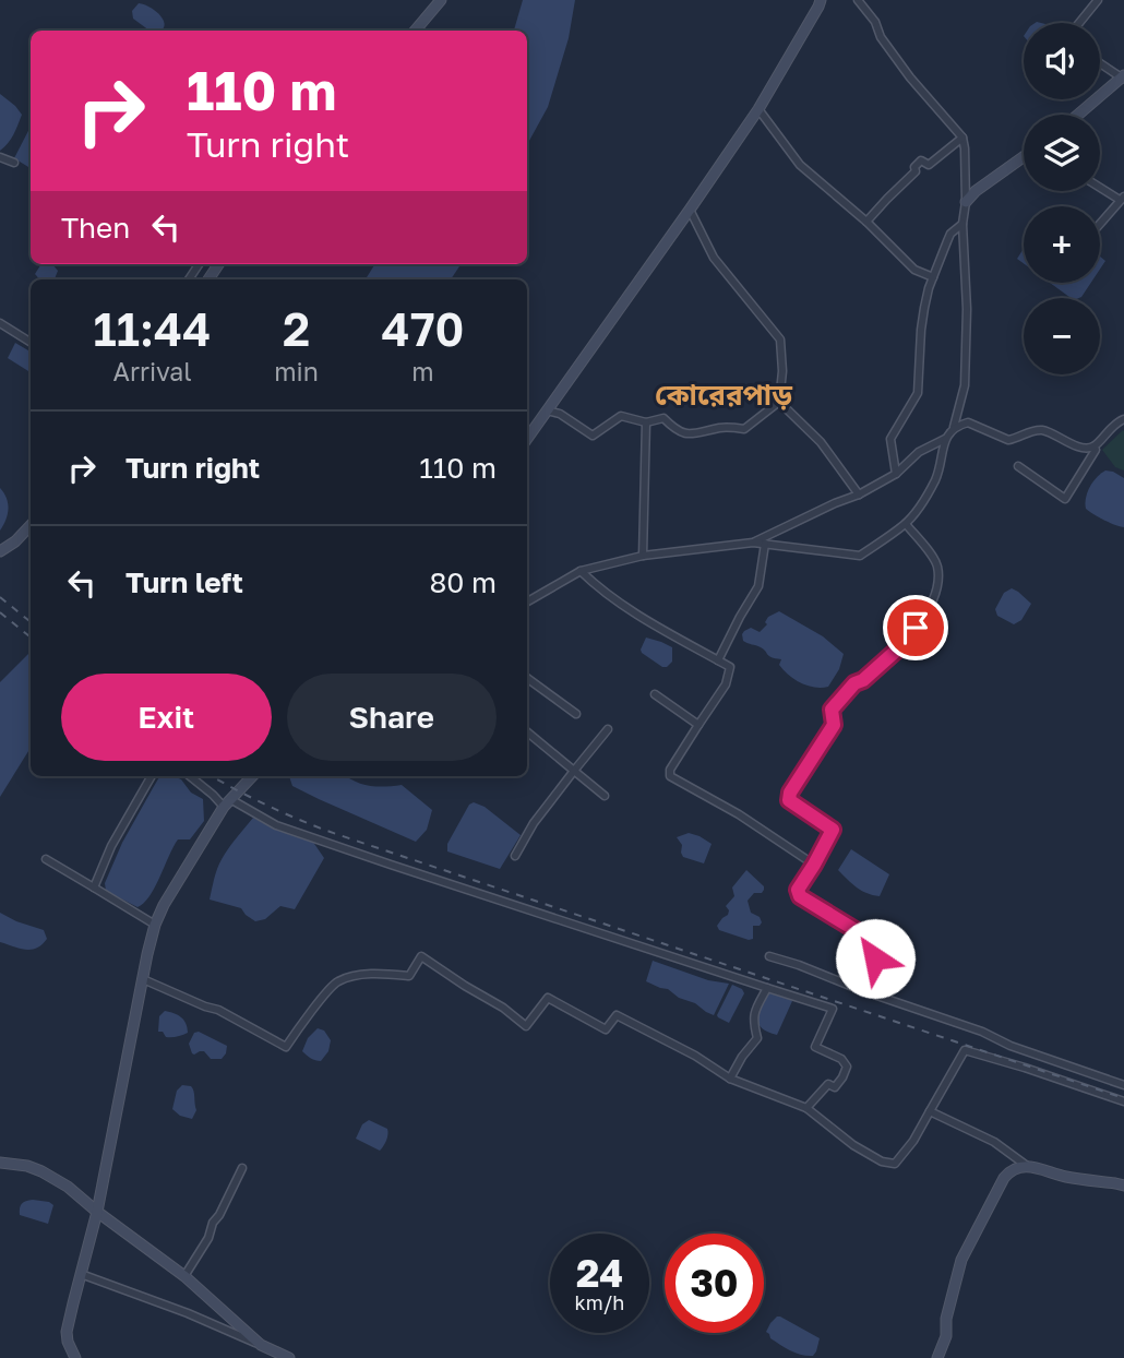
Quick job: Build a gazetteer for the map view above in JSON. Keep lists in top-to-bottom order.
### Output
{
  "districts": ["কোরেরপাড়"],
  "page": {
    "map_buttons": ["+", "−"],
    "turn": ["110 m", "Turn right"],
    "then": "Then",
    "eta": [
      "11:44",
      "Arrival",
      "2",
      "min",
      "470",
      "m"
    ],
    "list": [
      {
        "name": "Turn right",
        "value": "110 m"
      },
      {
        "name": "Turn left",
        "value": "80 m"
      }
    ],
    "buttons": ["Exit", "Share"],
    "speed": "24 km/h",
    "limit": "30"
  }
}
